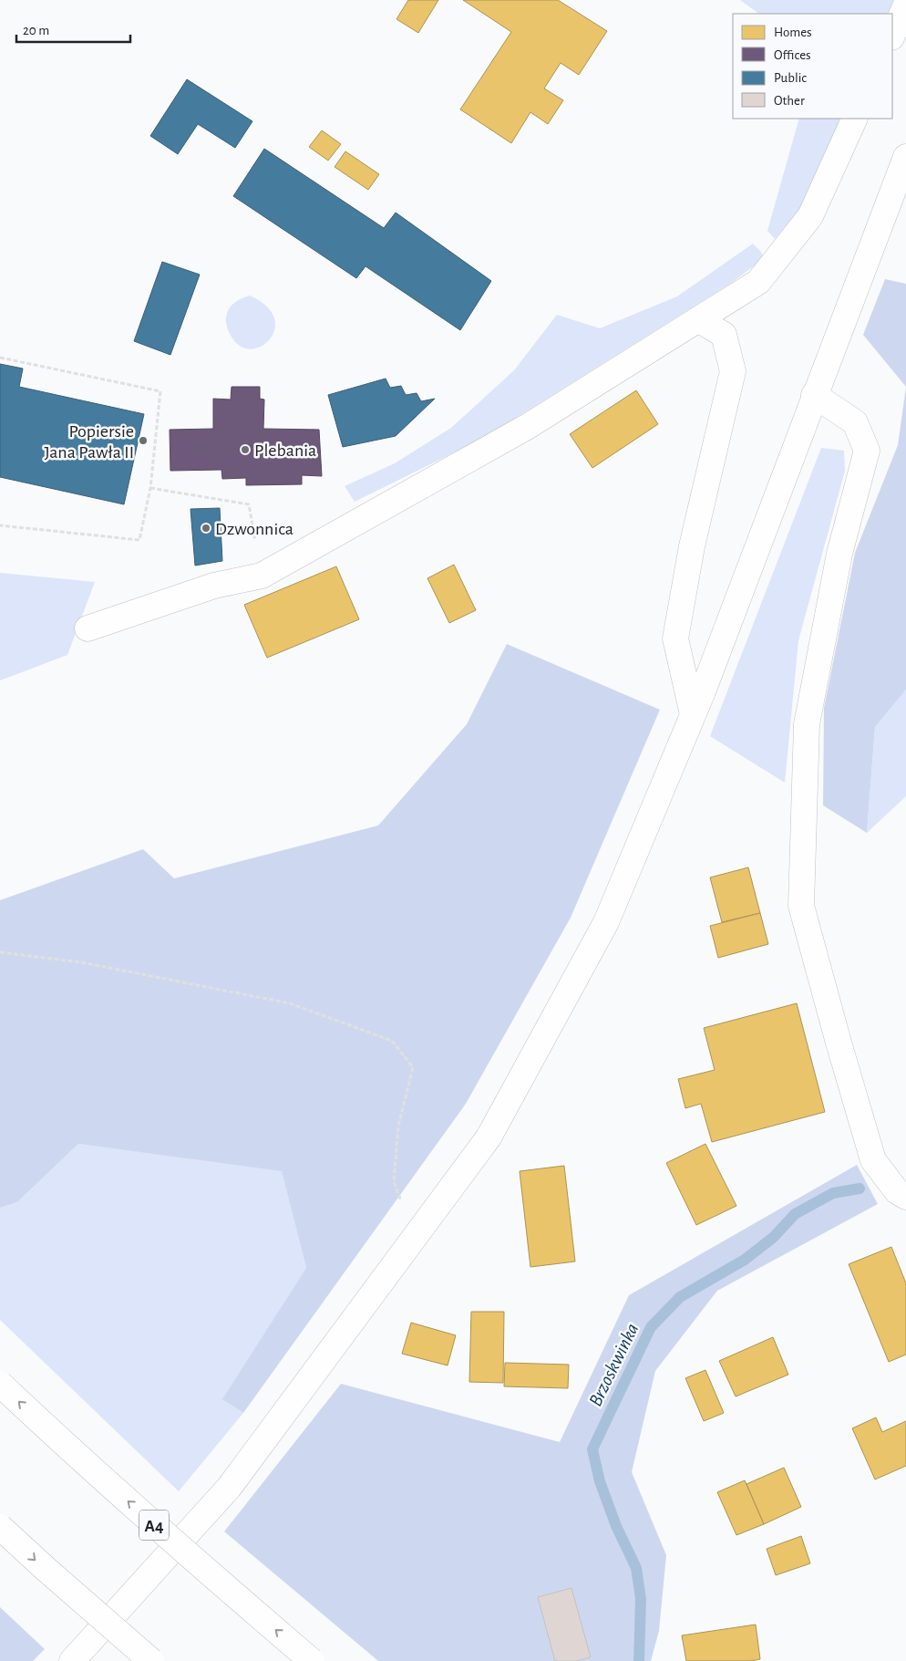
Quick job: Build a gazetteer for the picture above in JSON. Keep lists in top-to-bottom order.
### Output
{
  "streets": {
    "main road": ["A4"]
  },
  "water": ["Brzoskwinka"],
  "places": ["Popiersie Jana Pawła II", "Plebania", "Dzwonnica"],
  "legend": [
    "Homes",
    "Offices",
    "Public",
    "Other"
  ],
  "scale_bar": "20 m"
}
